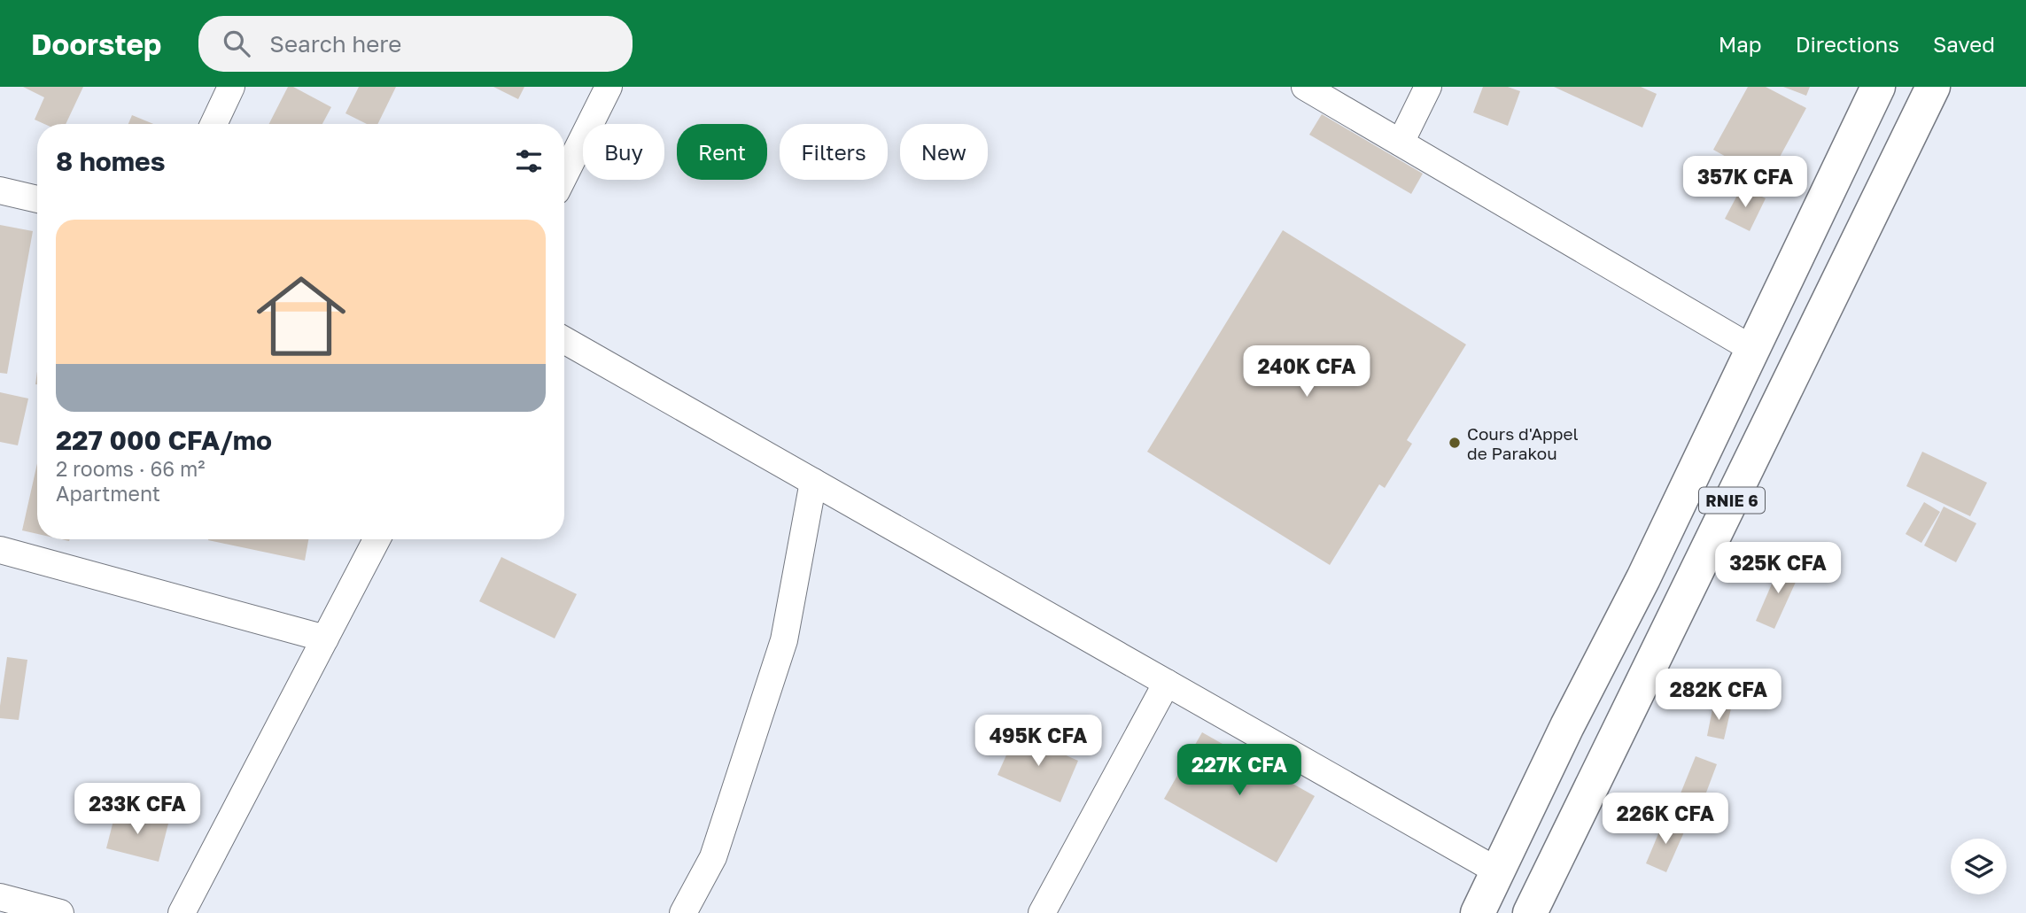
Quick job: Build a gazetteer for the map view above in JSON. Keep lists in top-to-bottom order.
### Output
{
  "streets": {
    "main road": ["RNIE 6"]
  },
  "places": ["Cours d'Appel de Parakou"],
  "page": {
    "header": "Doorstep",
    "search": "Search here",
    "nav": ["Map", "Directions", "Saved"],
    "chip": [
      "Buy",
      "Rent",
      "Filters",
      "New"
    ],
    "heading": "8 homes",
    "price": [
      "357K CFA",
      "240K CFA",
      "325K CFA",
      "282K CFA",
      "495K CFA",
      "227K CFA",
      "233K CFA",
      "226K CFA"
    ],
    "list": [
      {
        "name": "227 000 CFA/mo",
        "note": "2 rooms · 66 m² · Apartment"
      }
    ]
  }
}
